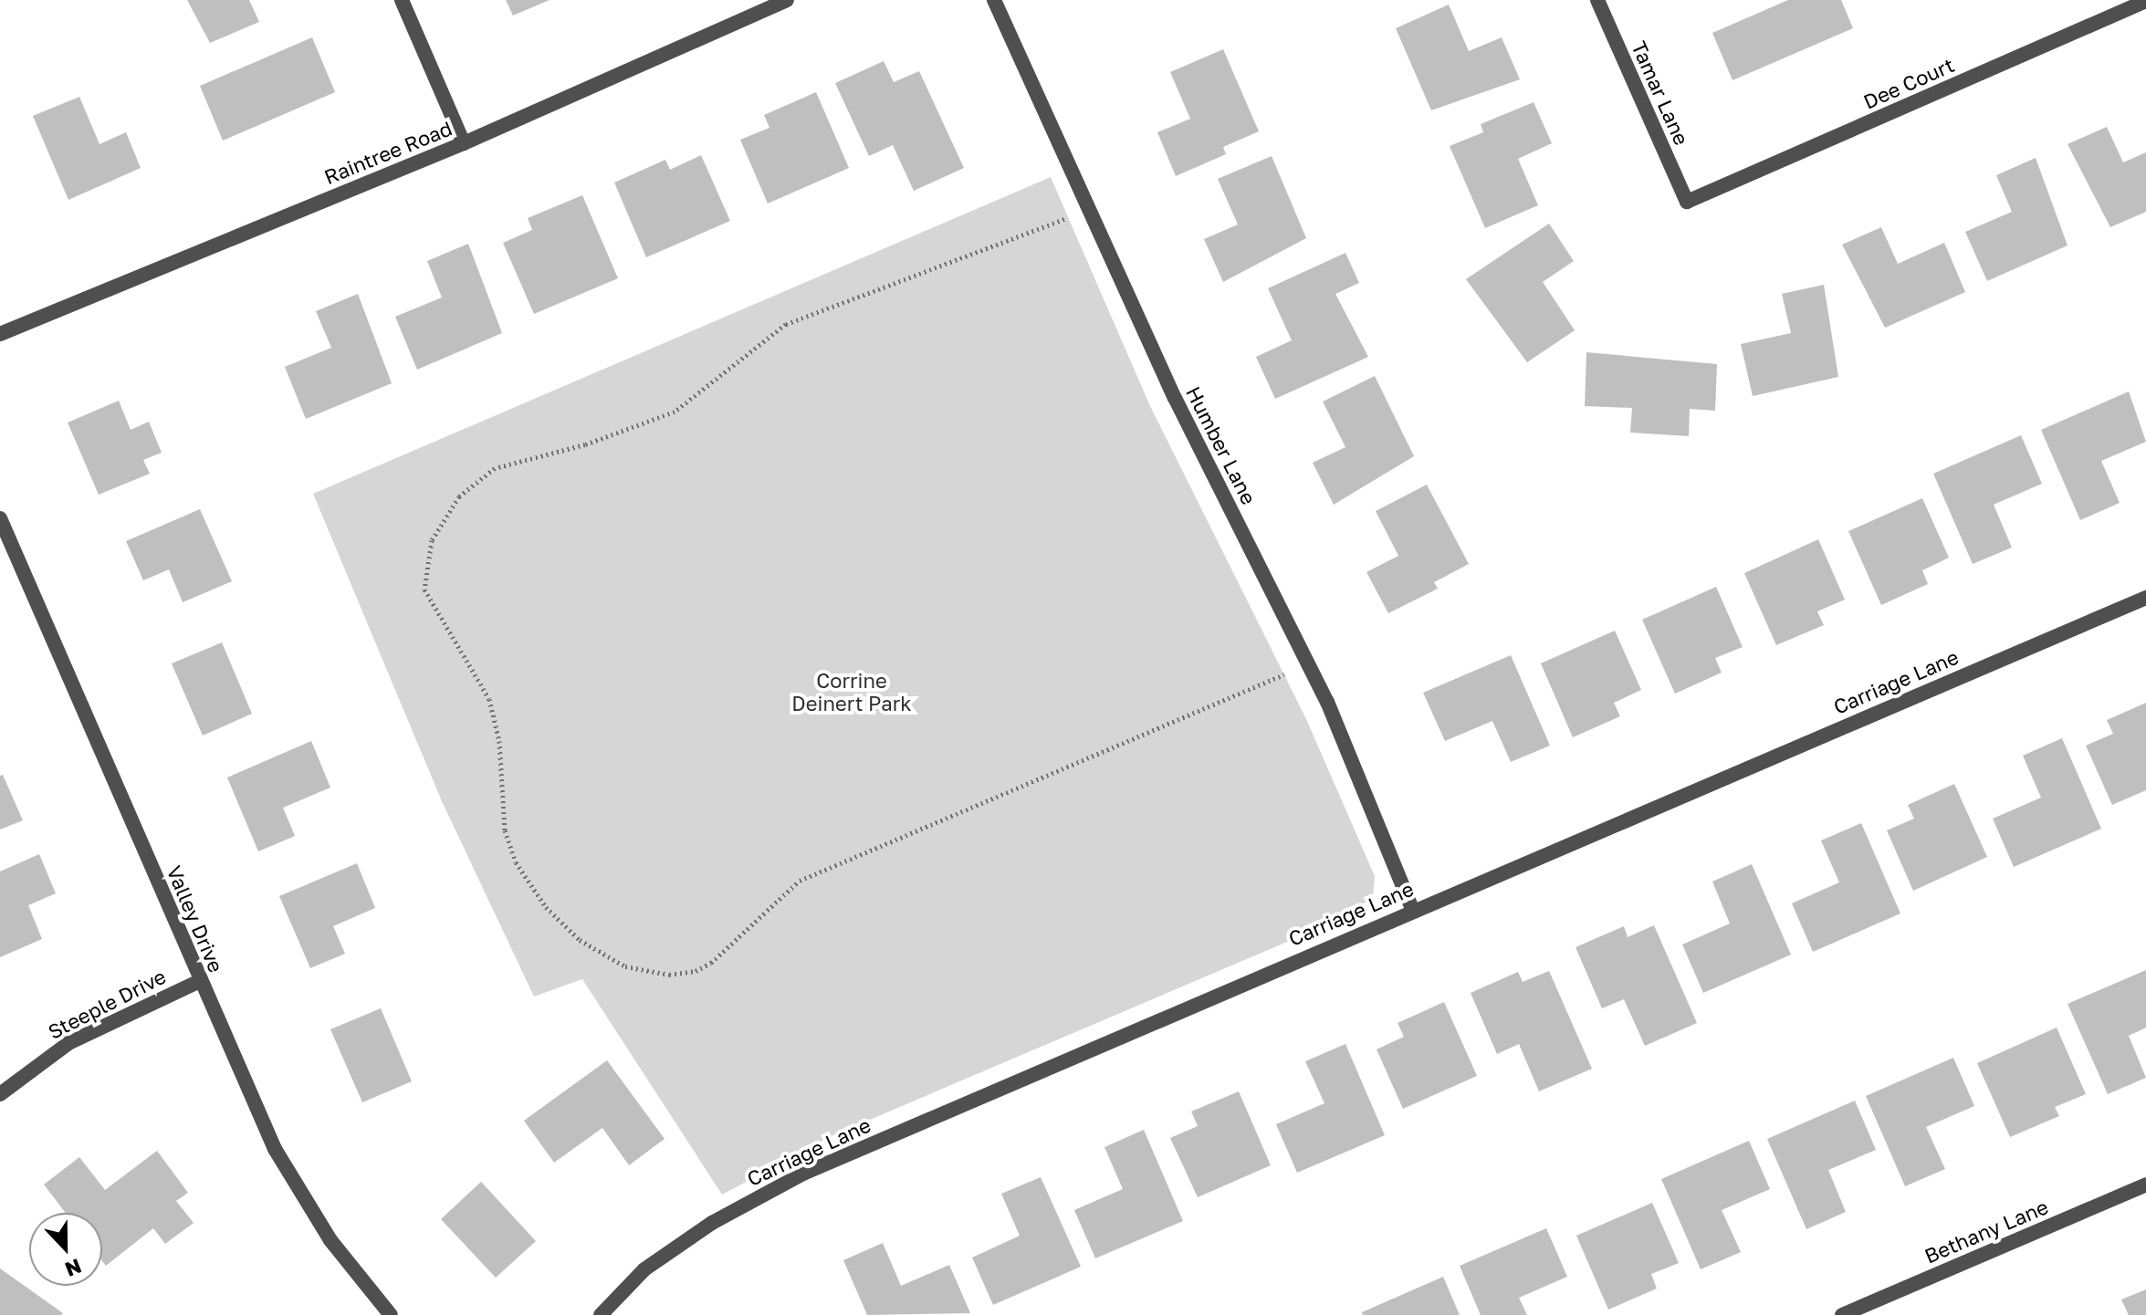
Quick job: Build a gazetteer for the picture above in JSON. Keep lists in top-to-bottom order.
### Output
{
  "streets": {
    "street": [
      "Dee Court",
      "Tamar Lane",
      "Raintree Road",
      "Humber Lane",
      "Carriage Lane",
      "Valley Drive",
      "Steeple Drive",
      "Bethany Lane"
    ]
  },
  "crossings": [
    ["Dee Court", "Tamar Lane"],
    ["Humber Lane", "Carriage Lane"],
    ["Valley Drive", "Steeple Drive"]
  ],
  "parks": ["Corrine Deinert Park"],
  "north": "bottom"
}
